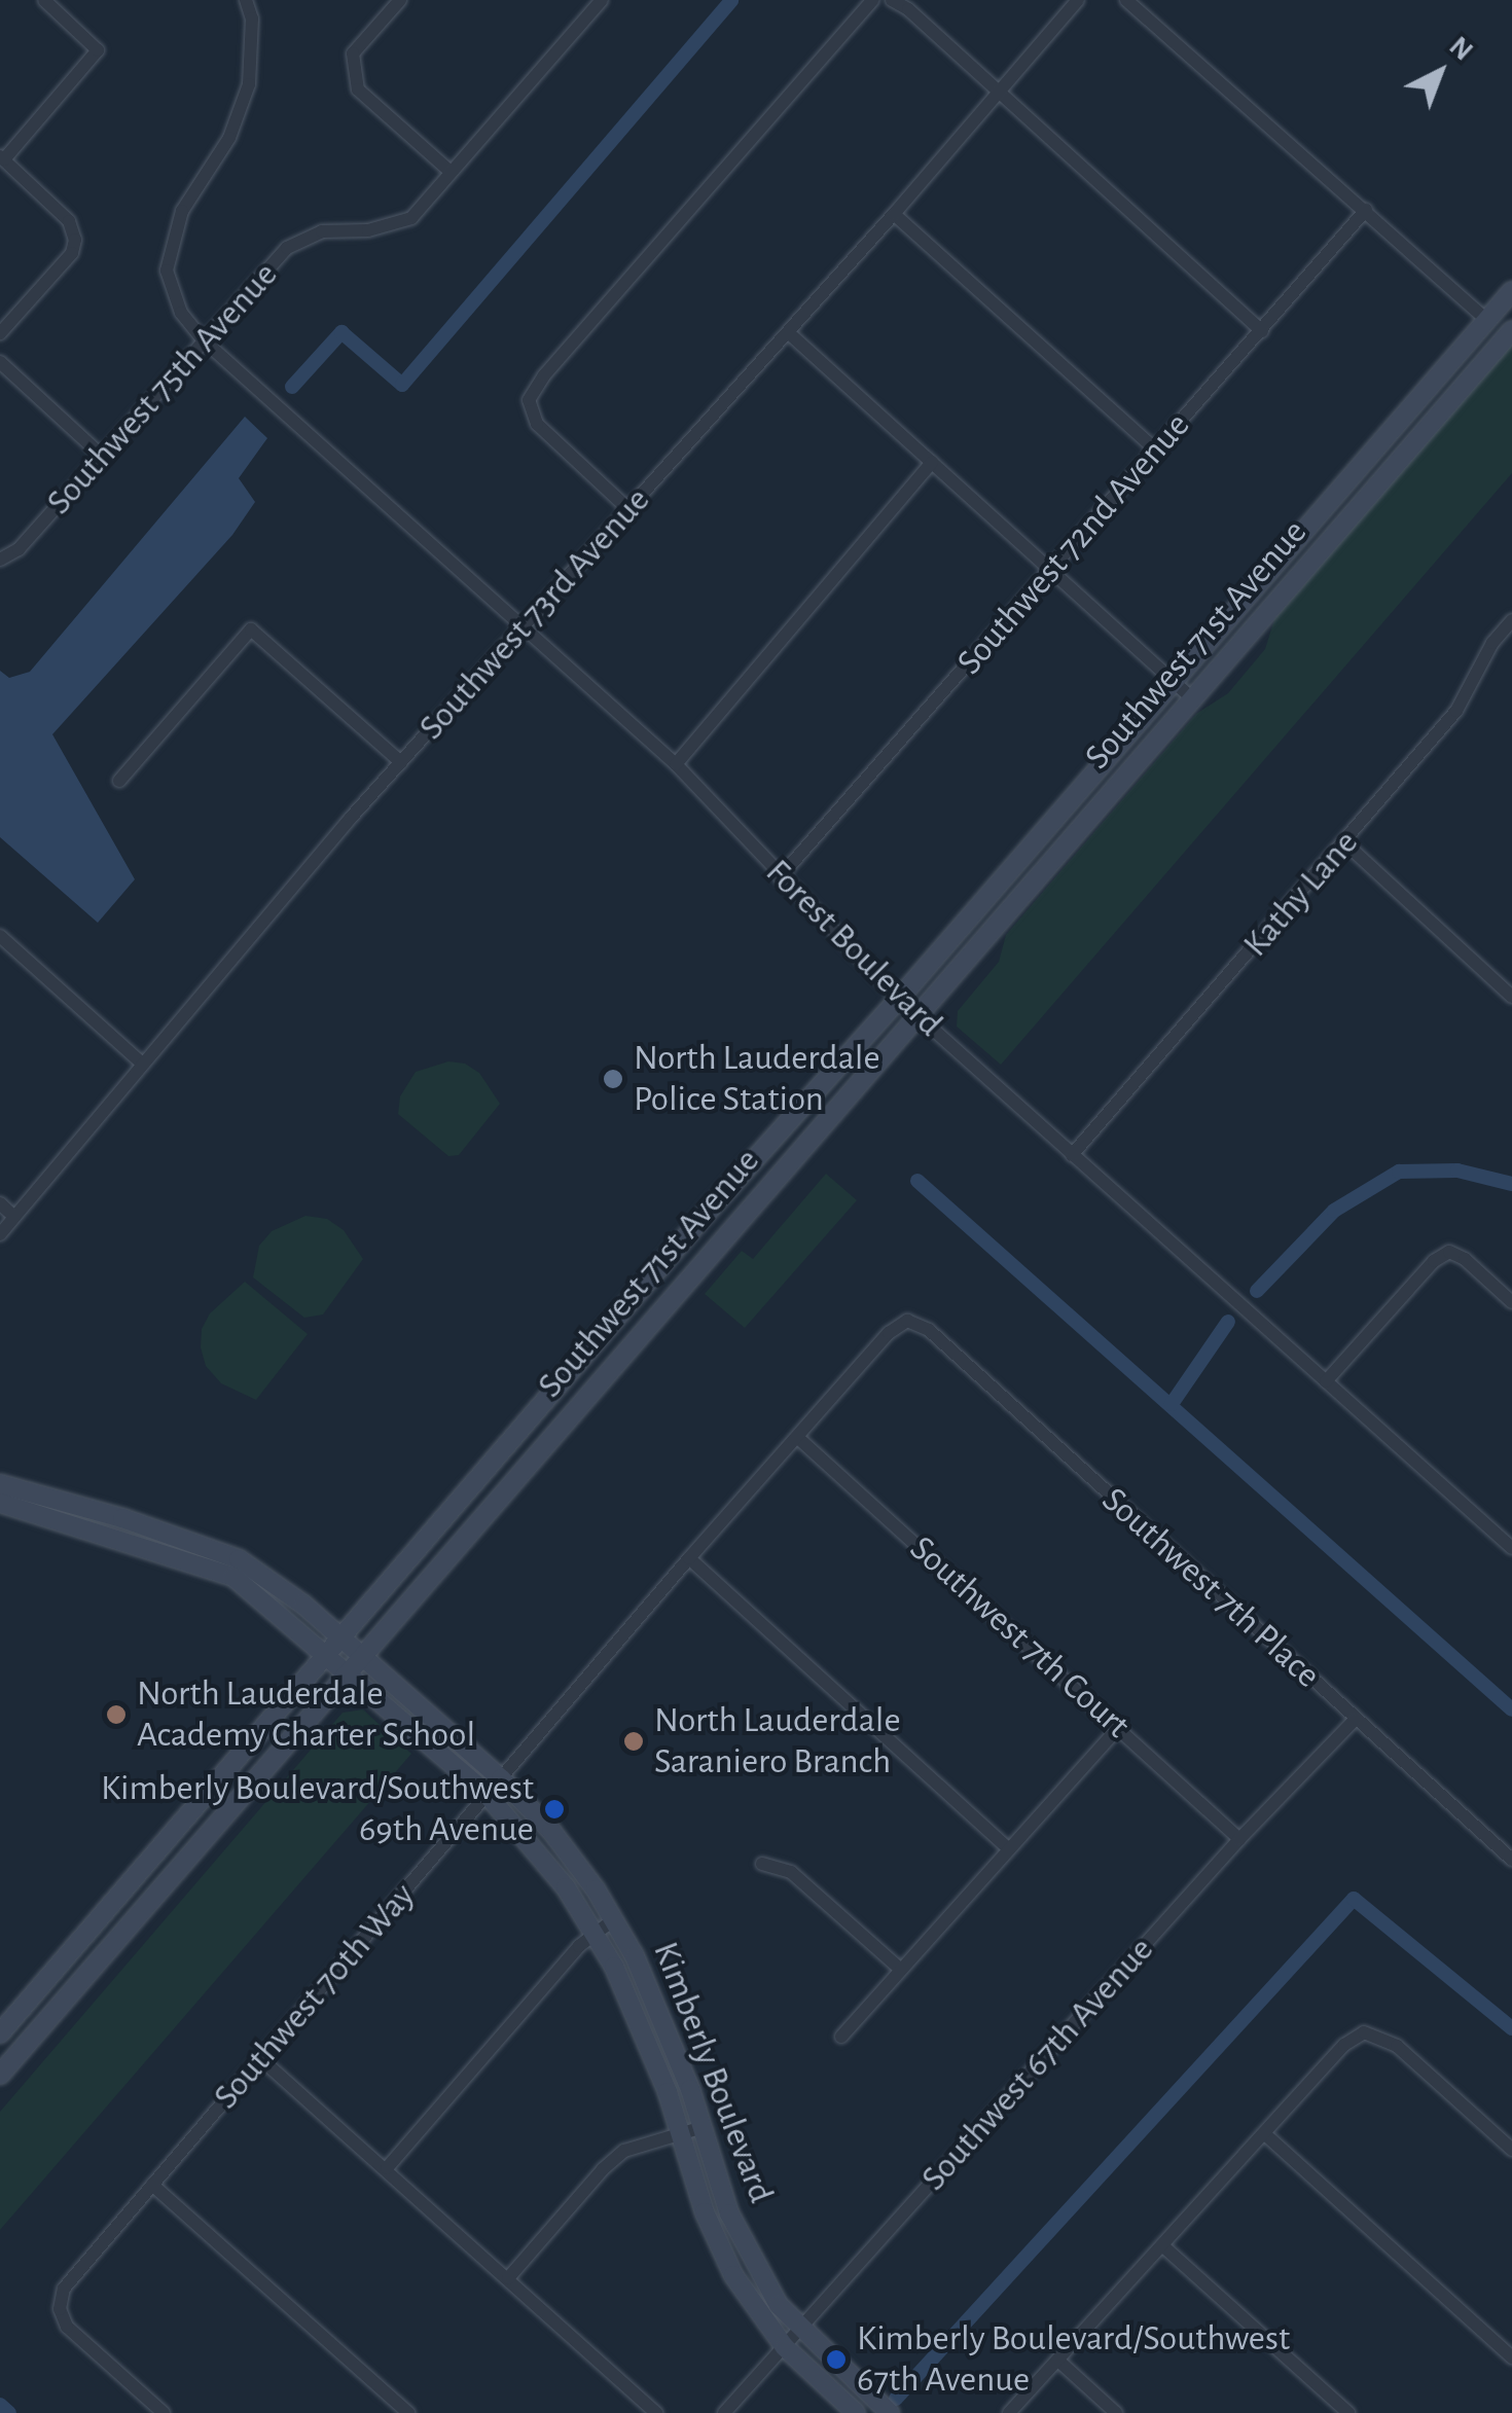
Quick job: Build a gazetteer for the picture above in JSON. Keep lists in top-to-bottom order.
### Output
{
  "streets": {
    "main road": ["Southwest 71st Avenue", "Kimberly Boulevard"],
    "street": [
      "Southwest 75th Avenue",
      "Southwest 72nd Avenue",
      "Southwest 73rd Avenue",
      "Kathy Lane",
      "Forest Boulevard",
      "Southwest 7th Place",
      "Southwest 7th Court",
      "Southwest 70th Way",
      "Southwest 67th Avenue"
    ]
  },
  "crossings": [
    ["Southwest 75th Avenue", "Forest Boulevard"],
    ["Southwest 72nd Avenue", "Forest Boulevard"],
    ["Southwest 73rd Avenue", "Forest Boulevard"],
    ["Southwest 71st Avenue", "Forest Boulevard"],
    ["Southwest 71st Avenue", "Kimberly Boulevard"],
    ["Kathy Lane", "Forest Boulevard"],
    ["Southwest 7th Place", "Southwest 70th Way"],
    ["Southwest 7th Place", "Southwest 67th Avenue"],
    ["Southwest 7th Court", "Southwest 70th Way"],
    ["Southwest 7th Court", "Southwest 67th Avenue"],
    ["Southwest 70th Way", "Kimberly Boulevard"],
    ["Southwest 67th Avenue", "Kimberly Boulevard"]
  ],
  "places": [
    "North Lauderdale Police Station",
    "North Lauderdale Academy Charter School",
    "North Lauderdale Saraniero Branch",
    "Kimberly Boulevard/Southwest 69th Avenue",
    "Kimberly Boulevard/Southwest 67th Avenue"
  ],
  "north": "top right"
}
